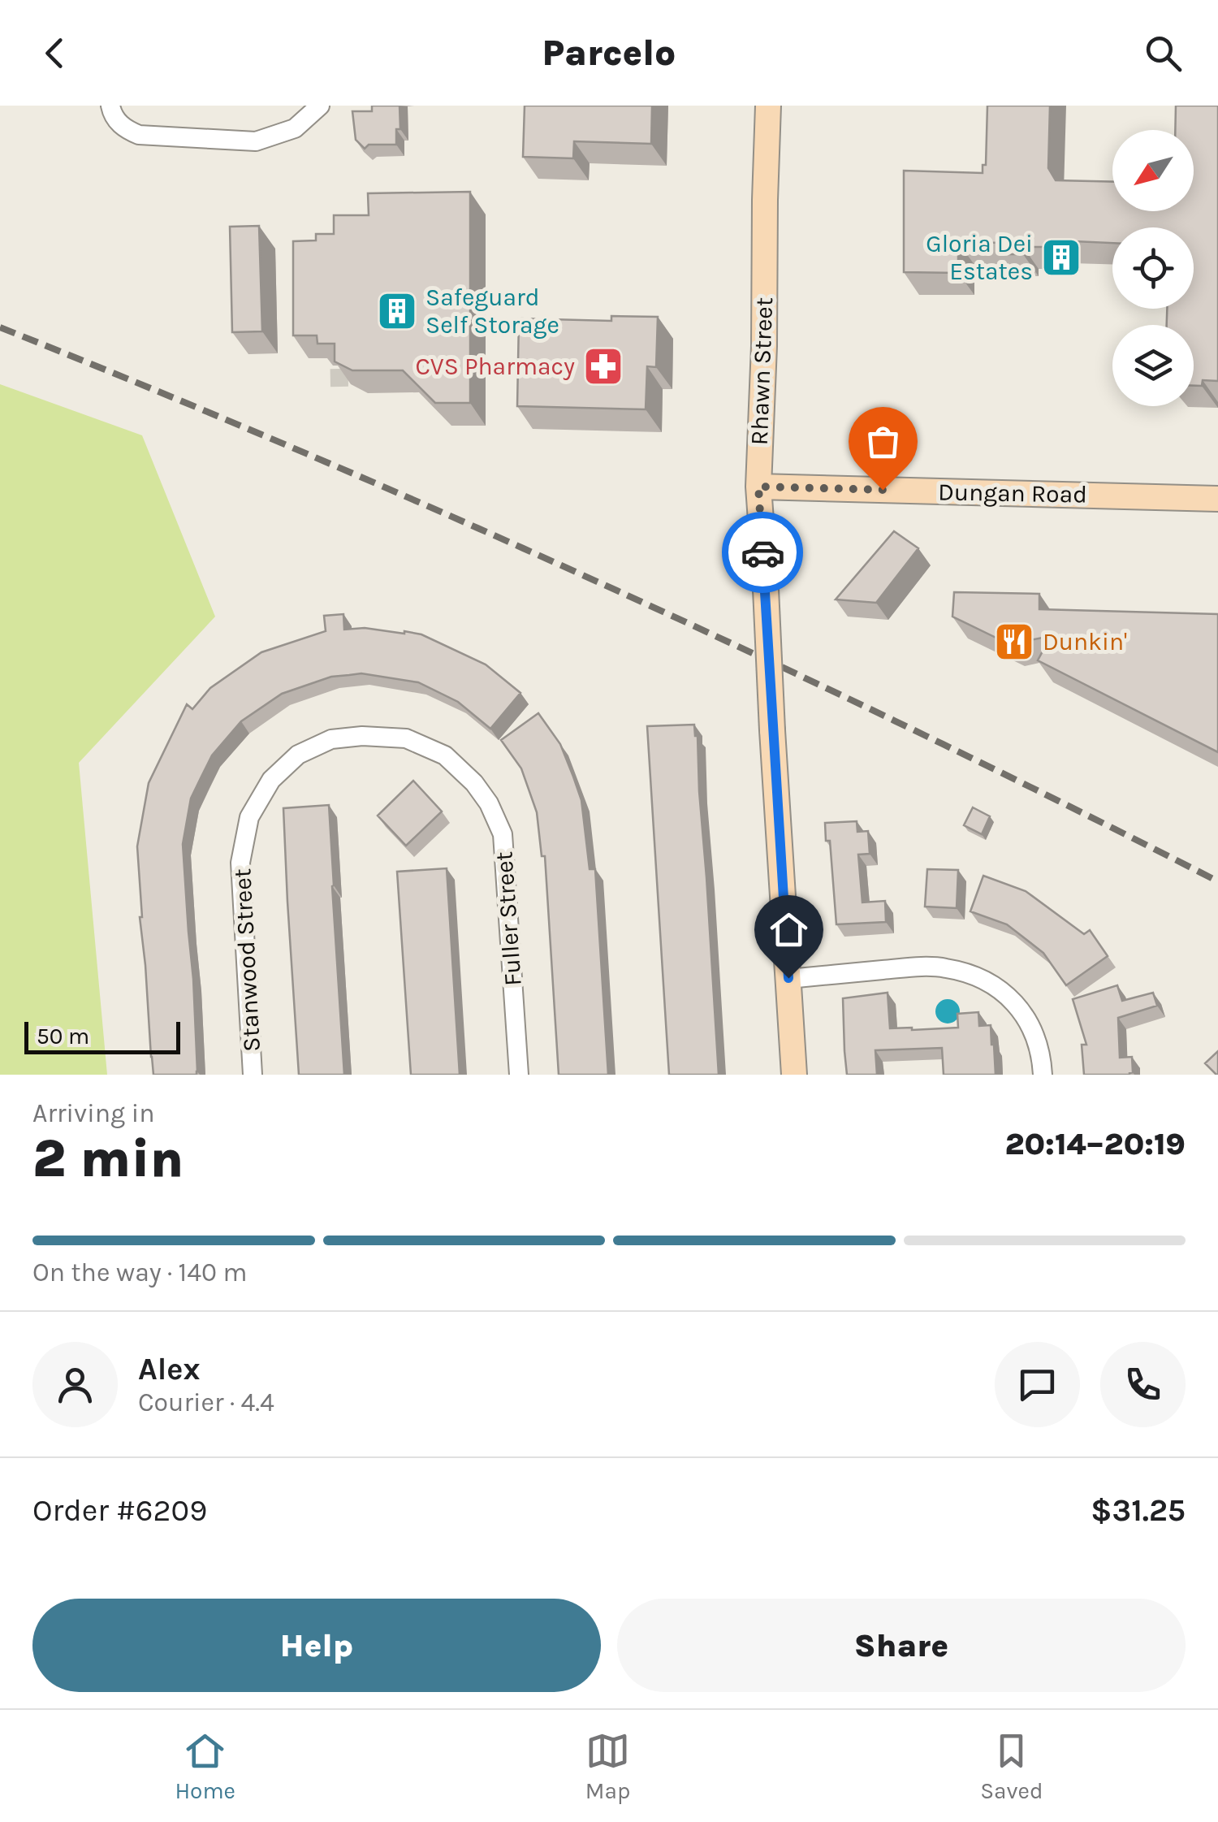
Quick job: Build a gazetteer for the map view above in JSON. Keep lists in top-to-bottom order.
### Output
{
  "streets": {
    "main road": ["Rhawn Street", "Dungan Road"],
    "street": ["Fuller Street", "Stanwood Street"]
  },
  "crossings": [
    ["Rhawn Street", "Dungan Road"],
    ["Fuller Street", "Stanwood Street"]
  ],
  "places": {
    "building": ["Gloria Dei Estates", "Safeguard Self Storage"],
    "pharmacy": ["CVS Pharmacy"],
    "restaurant": ["Dunkin'"]
  },
  "scale_bar": "50 m",
  "north": "bottom left",
  "page": {
    "header": "Parcelo",
    "scale": "50 m",
    "heading": ["2 min", "Arriving in", "20:14–20:19"],
    "panel": [
      "Alex",
      "Courier · 4.4",
      "Order #6209",
      "$31.25"
    ],
    "bar": "On the way · 140 m",
    "buttons": ["Help", "Share"],
    "tabs": ["Home", "Map", "Saved"]
  }
}
